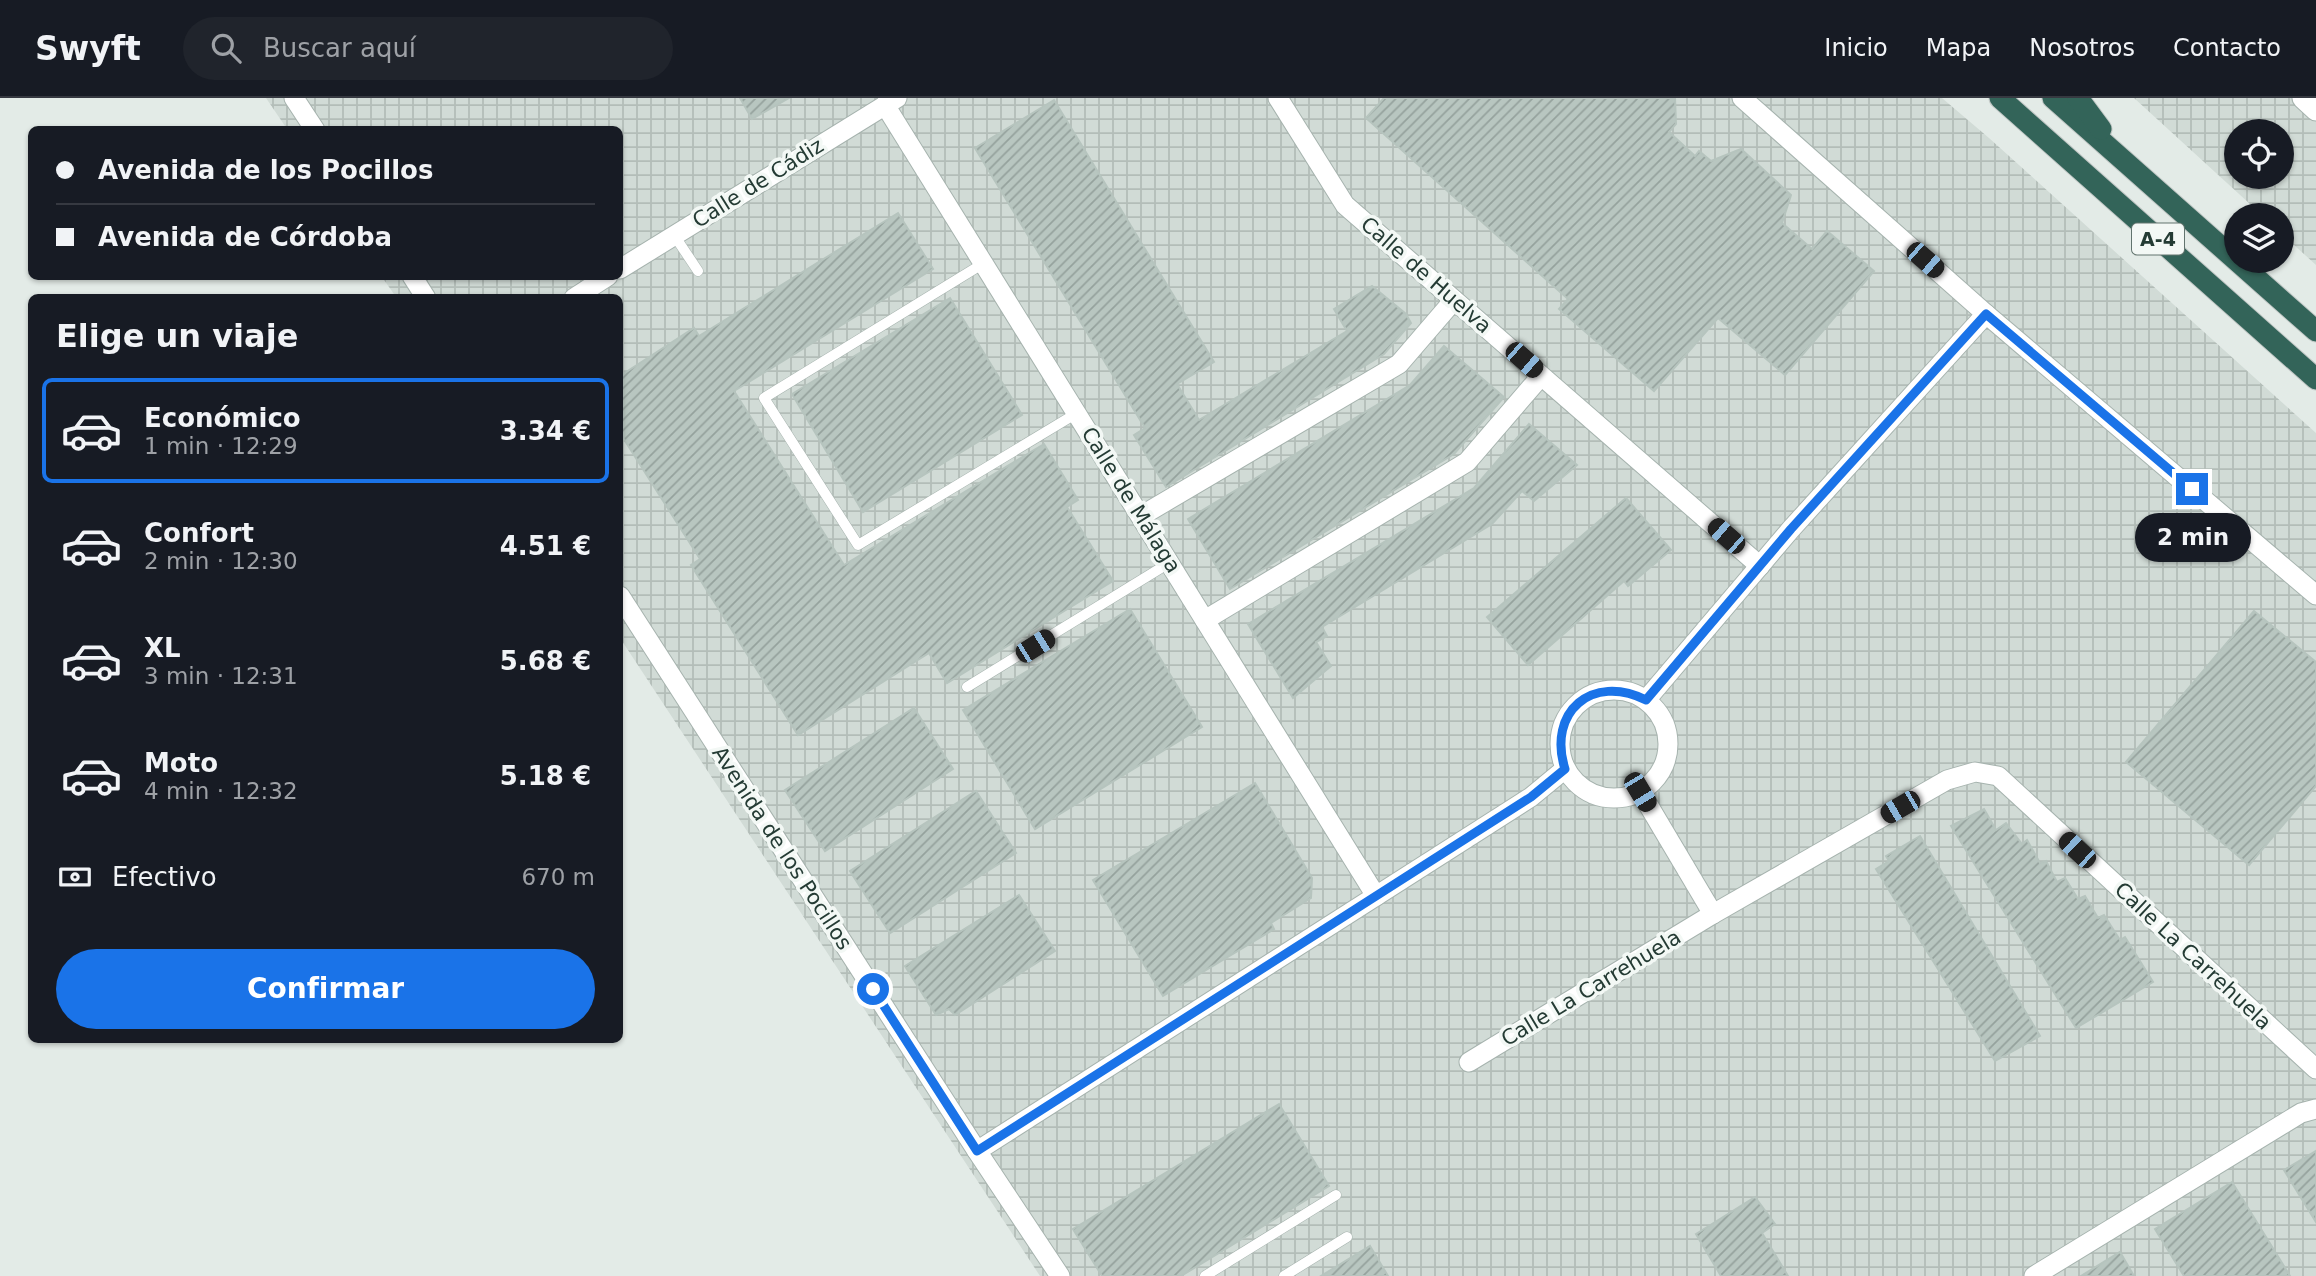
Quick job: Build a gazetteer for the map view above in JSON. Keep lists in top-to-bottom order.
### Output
{
  "streets": {
    "highway": ["A-4"],
    "street": [
      "Calle de Cádiz",
      "Calle de Huelva",
      "Calle de Málaga",
      "Avenida de los Pocillos",
      "Calle La Carrehuela"
    ]
  },
  "crossings": [
    ["Calle de Cádiz", "Calle de Málaga"]
  ],
  "page": {
    "header": "Swyft",
    "search": "Buscar aquí",
    "nav": [
      "Inicio",
      "Mapa",
      "Nosotros",
      "Contacto"
    ],
    "banner": ["Avenida de los Pocillos", "Avenida de Córdoba"],
    "heading": "Elige un viaje",
    "list": [
      {
        "name": "Económico",
        "note": "1 min · 12:29",
        "value": "3.34 €"
      },
      {
        "name": "Confort",
        "note": "2 min · 12:30",
        "value": "4.51 €"
      },
      {
        "name": "XL",
        "note": "3 min · 12:31",
        "value": "5.68 €"
      },
      {
        "name": "Moto",
        "note": "4 min · 12:32",
        "value": "5.18 €"
      }
    ],
    "bubble": "2 min",
    "pay": ["Efectivo", "670 m"],
    "buttons": "Confirmar"
  }
}
